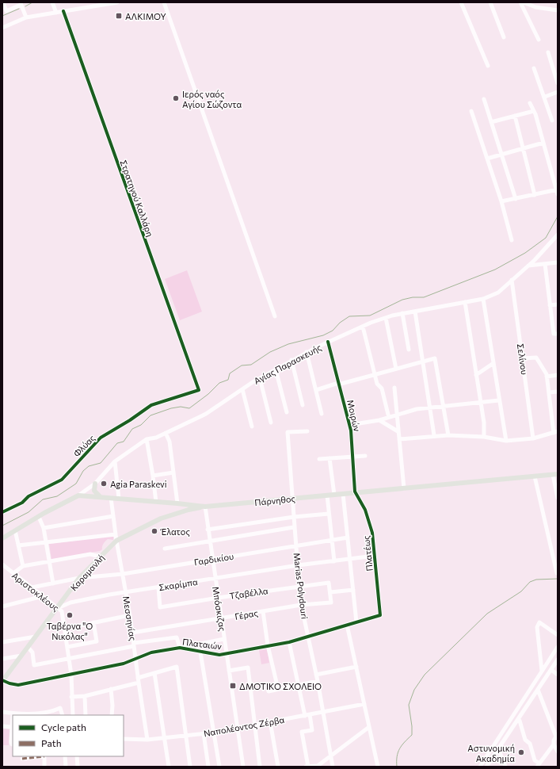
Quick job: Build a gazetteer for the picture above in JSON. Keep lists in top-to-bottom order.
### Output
{
  "streets": {
    "main road": ["Πάρνηθος", "Καραμανλή"],
    "street": [
      "Στρατηγού Καλλάρη",
      "Σελίνου",
      "Αγίας Παρασκευής",
      "Μοιρών",
      "Φλύας",
      "Πλατέως",
      "Γαρδικίου",
      "Σκαρίμπα",
      "Marias Polydouri",
      "Αριστοκλέους",
      "Τζαβέλλα",
      "Μπόσκιζας",
      "Γέρας",
      "Μεσσηνίας",
      "Πλαταιών",
      "Ναπολέοντος Ζέρβα"
    ]
  },
  "crossings": [
    ["Στρατηγού Καλλάρη", "Φλύας"],
    ["Σελίνου", "Αγίας Παρασκευής"],
    ["Αγίας Παρασκευής", "Μοιρών"],
    ["Αγίας Παρασκευής", "Πάρνηθος"],
    ["Μοιρών", "Πάρνηθος"],
    ["Μοιρών", "Πλατέως"],
    ["Πάρνηθος", "Πλατέως"],
    ["Πάρνηθος", "Καραμανλή"],
    ["Πάρνηθος", "Marias Polydouri"],
    ["Πάρνηθος", "Μπόσκιζας"],
    ["Πάρνηθος", "Μεσσηνίας"],
    ["Πλατέως", "Σκαρίμπα"],
    ["Πλατέως", "Πλαταιών"],
    ["Γαρδικίου", "Καραμανλή"],
    ["Γαρδικίου", "Marias Polydouri"],
    ["Γαρδικίου", "Αριστοκλέους"],
    ["Γαρδικίου", "Μπόσκιζας"],
    ["Γαρδικίου", "Μεσσηνίας"],
    ["Καραμανλή", "Σκαρίμπα"],
    ["Καραμανλή", "Αριστοκλέους"],
    ["Καραμανλή", "Μπόσκιζας"],
    ["Καραμανλή", "Μεσσηνίας"],
    ["Καραμανλή", "Πλαταιών"],
    ["Σκαρίμπα", "Marias Polydouri"],
    ["Σκαρίμπα", "Αριστοκλέους"],
    ["Σκαρίμπα", "Τζαβέλλα"],
    ["Σκαρίμπα", "Μπόσκιζας"],
    ["Σκαρίμπα", "Μεσσηνίας"],
    ["Marias Polydouri", "Τζαβέλλα"],
    ["Marias Polydouri", "Γέρας"],
    ["Marias Polydouri", "Πλαταιών"],
    ["Marias Polydouri", "Ναπολέοντος Ζέρβα"],
    ["Αριστοκλέους", "Πλαταιών"],
    ["Τζαβέλλα", "Μπόσκιζας"],
    ["Τζαβέλλα", "Γέρας"],
    ["Μπόσκιζας", "Γέρας"],
    ["Μπόσκιζας", "Πλαταιών"],
    ["Μπόσκιζας", "Ναπολέοντος Ζέρβα"],
    ["Γέρας", "Μεσσηνίας"],
    ["Μεσσηνίας", "Πλαταιών"],
    ["Μεσσηνίας", "Ναπολέοντος Ζέρβα"]
  ],
  "places": {
    "transit": ["ΑΛΚΙΜΟΥ", "ΔΜΟΤΙΚΟ ΣΧΟΛΕΙΟ"],
    "other": [
      "Ιερός ναός Αγίου Σώζοντα",
      "Agia Paraskevi",
      "Έλατος",
      "Ταβέρνα \"Ο Νικόλας\"",
      "Αστυνομική Ακαδημία"
    ]
  },
  "legend": ["Cycle path", "Path"]
}
